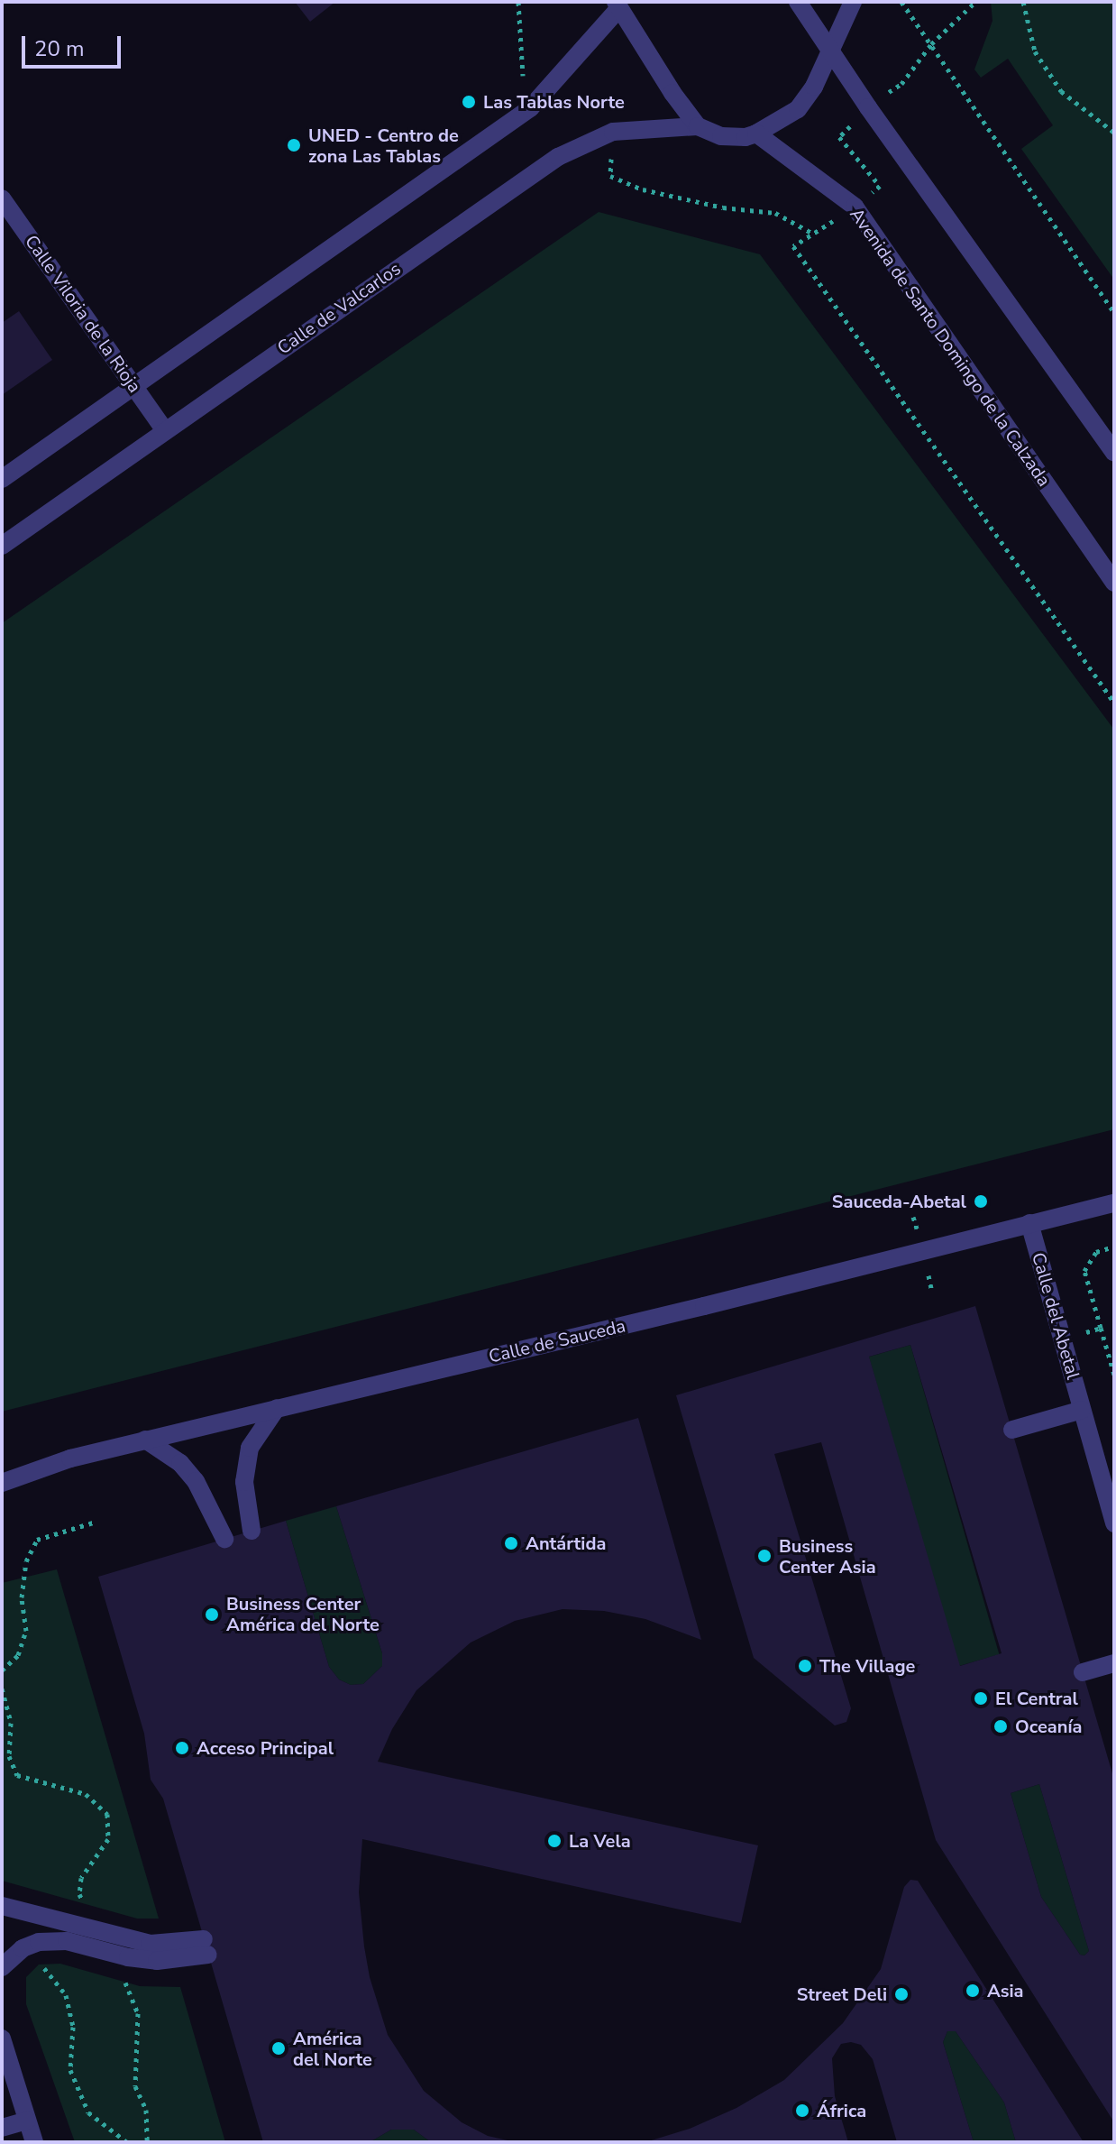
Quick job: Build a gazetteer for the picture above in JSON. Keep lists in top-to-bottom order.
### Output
{
  "streets": {
    "street": [
      "Calle de Valcarlos",
      "Calle Viloria de la Rioja",
      "Avenida de Santo Domingo de la Calzada",
      "Calle del Abetal",
      "Calle de Sauceda"
    ]
  },
  "crossings": [
    ["Calle de Valcarlos", "Calle Viloria de la Rioja"],
    ["Calle del Abetal", "Calle de Sauceda"]
  ],
  "places": [
    "Las Tablas Norte",
    "UNED - Centro de zona Las Tablas",
    "Sauceda-Abetal",
    "Antártida",
    "Business Center Asia",
    "Business Center América del Norte",
    "The Village",
    "El Central",
    "Oceanía",
    "Acceso Principal",
    "La Vela",
    "Asia",
    "Street Deli",
    "América del Norte",
    "África"
  ],
  "scale_bar": "20 m"
}
